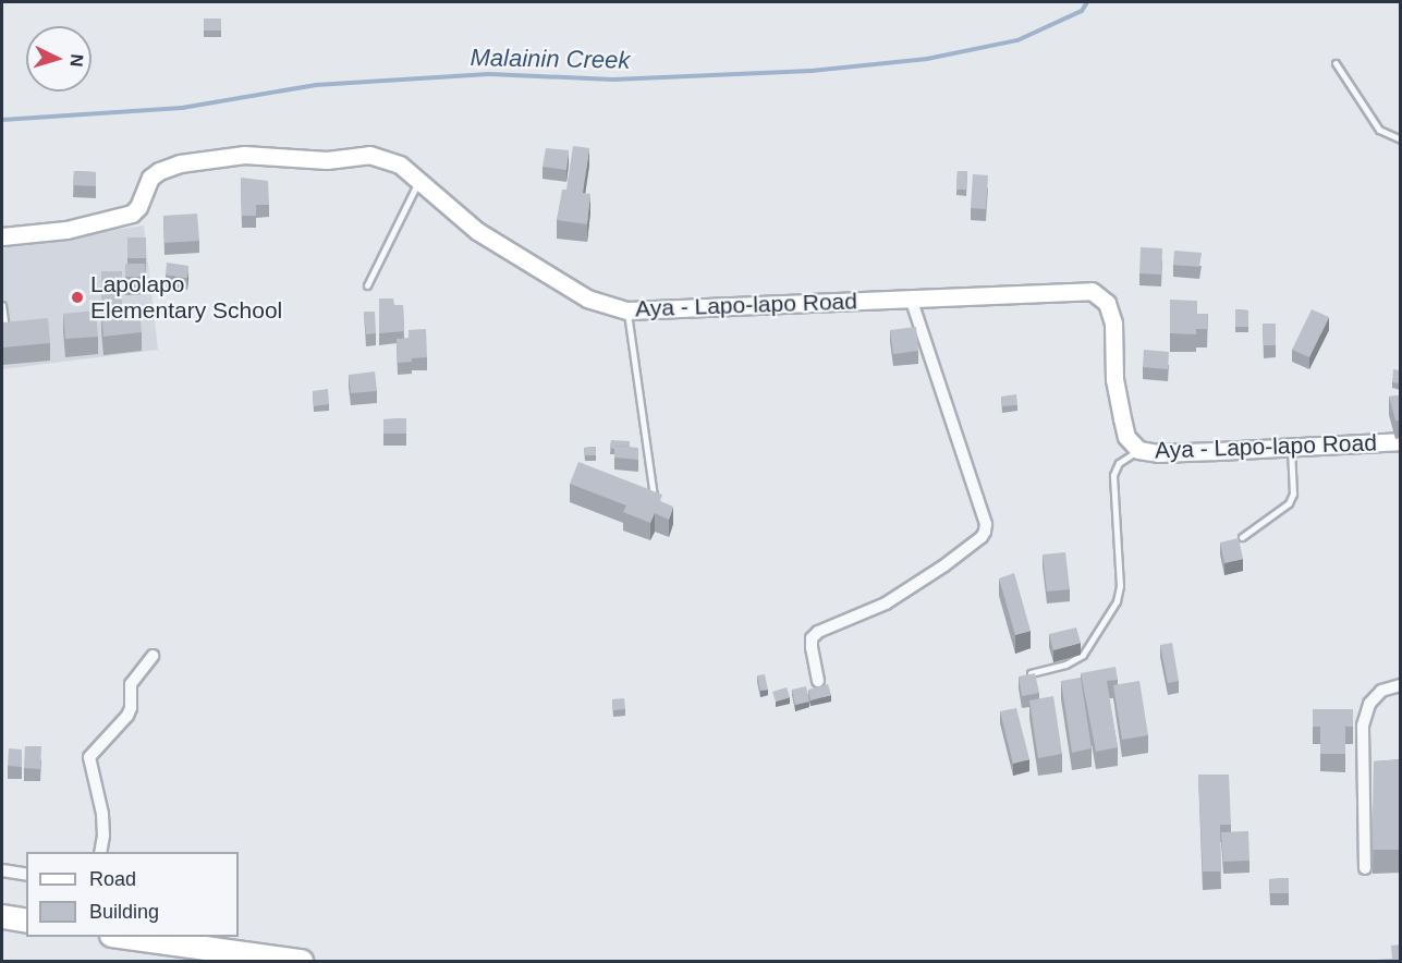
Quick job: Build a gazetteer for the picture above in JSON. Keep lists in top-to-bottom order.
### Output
{
  "streets": {
    "street": ["Aya - Lapo-lapo Road"]
  },
  "water": ["Malainin Creek"],
  "places": ["Lapolapo Elementary School"],
  "legend": ["Road", "Building"],
  "north": "right"
}
